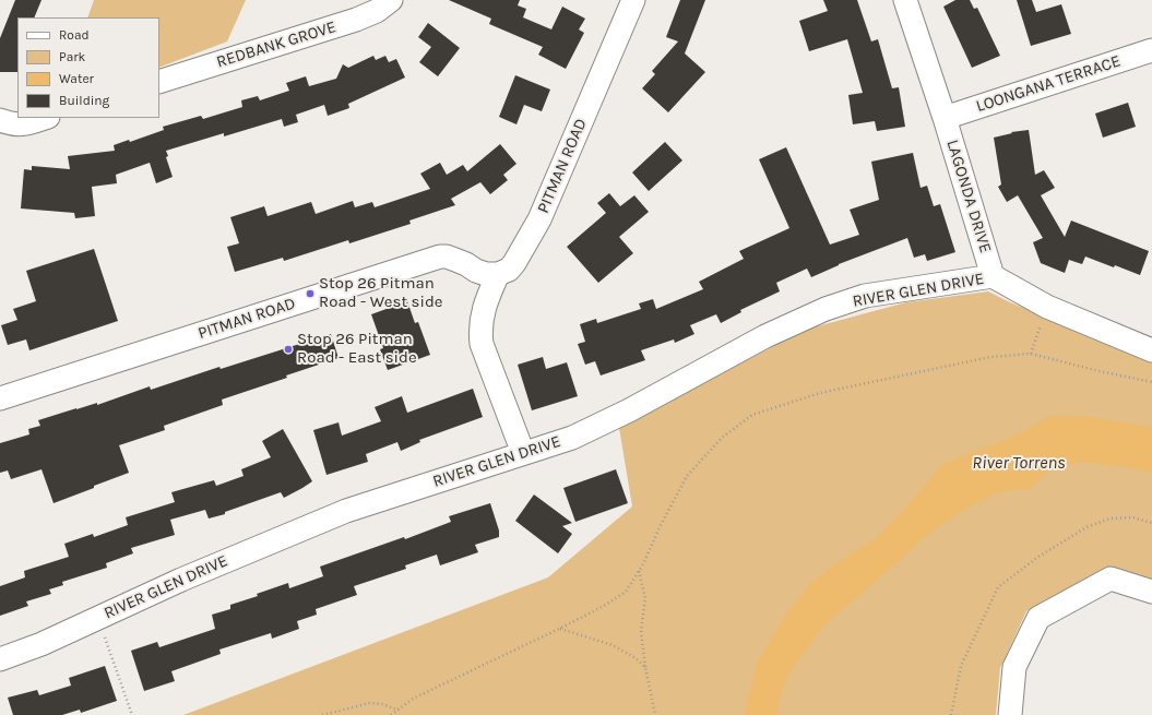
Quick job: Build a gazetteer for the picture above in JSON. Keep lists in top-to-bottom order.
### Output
{
  "streets": {
    "street": [
      "REDBANK GROVE",
      "LOONGANA TERRACE",
      "PITMAN ROAD",
      "LAGONDA DRIVE",
      "RIVER GLEN DRIVE"
    ]
  },
  "crossings": [
    ["LOONGANA TERRACE", "LAGONDA DRIVE"],
    ["LAGONDA DRIVE", "RIVER GLEN DRIVE"]
  ],
  "water": ["River Torrens"],
  "places": ["Stop 26 Pitman Road - West side", "Stop 26 Pitman Road - East side"],
  "legend": [
    "Road",
    "Park",
    "Water",
    "Building"
  ]
}
